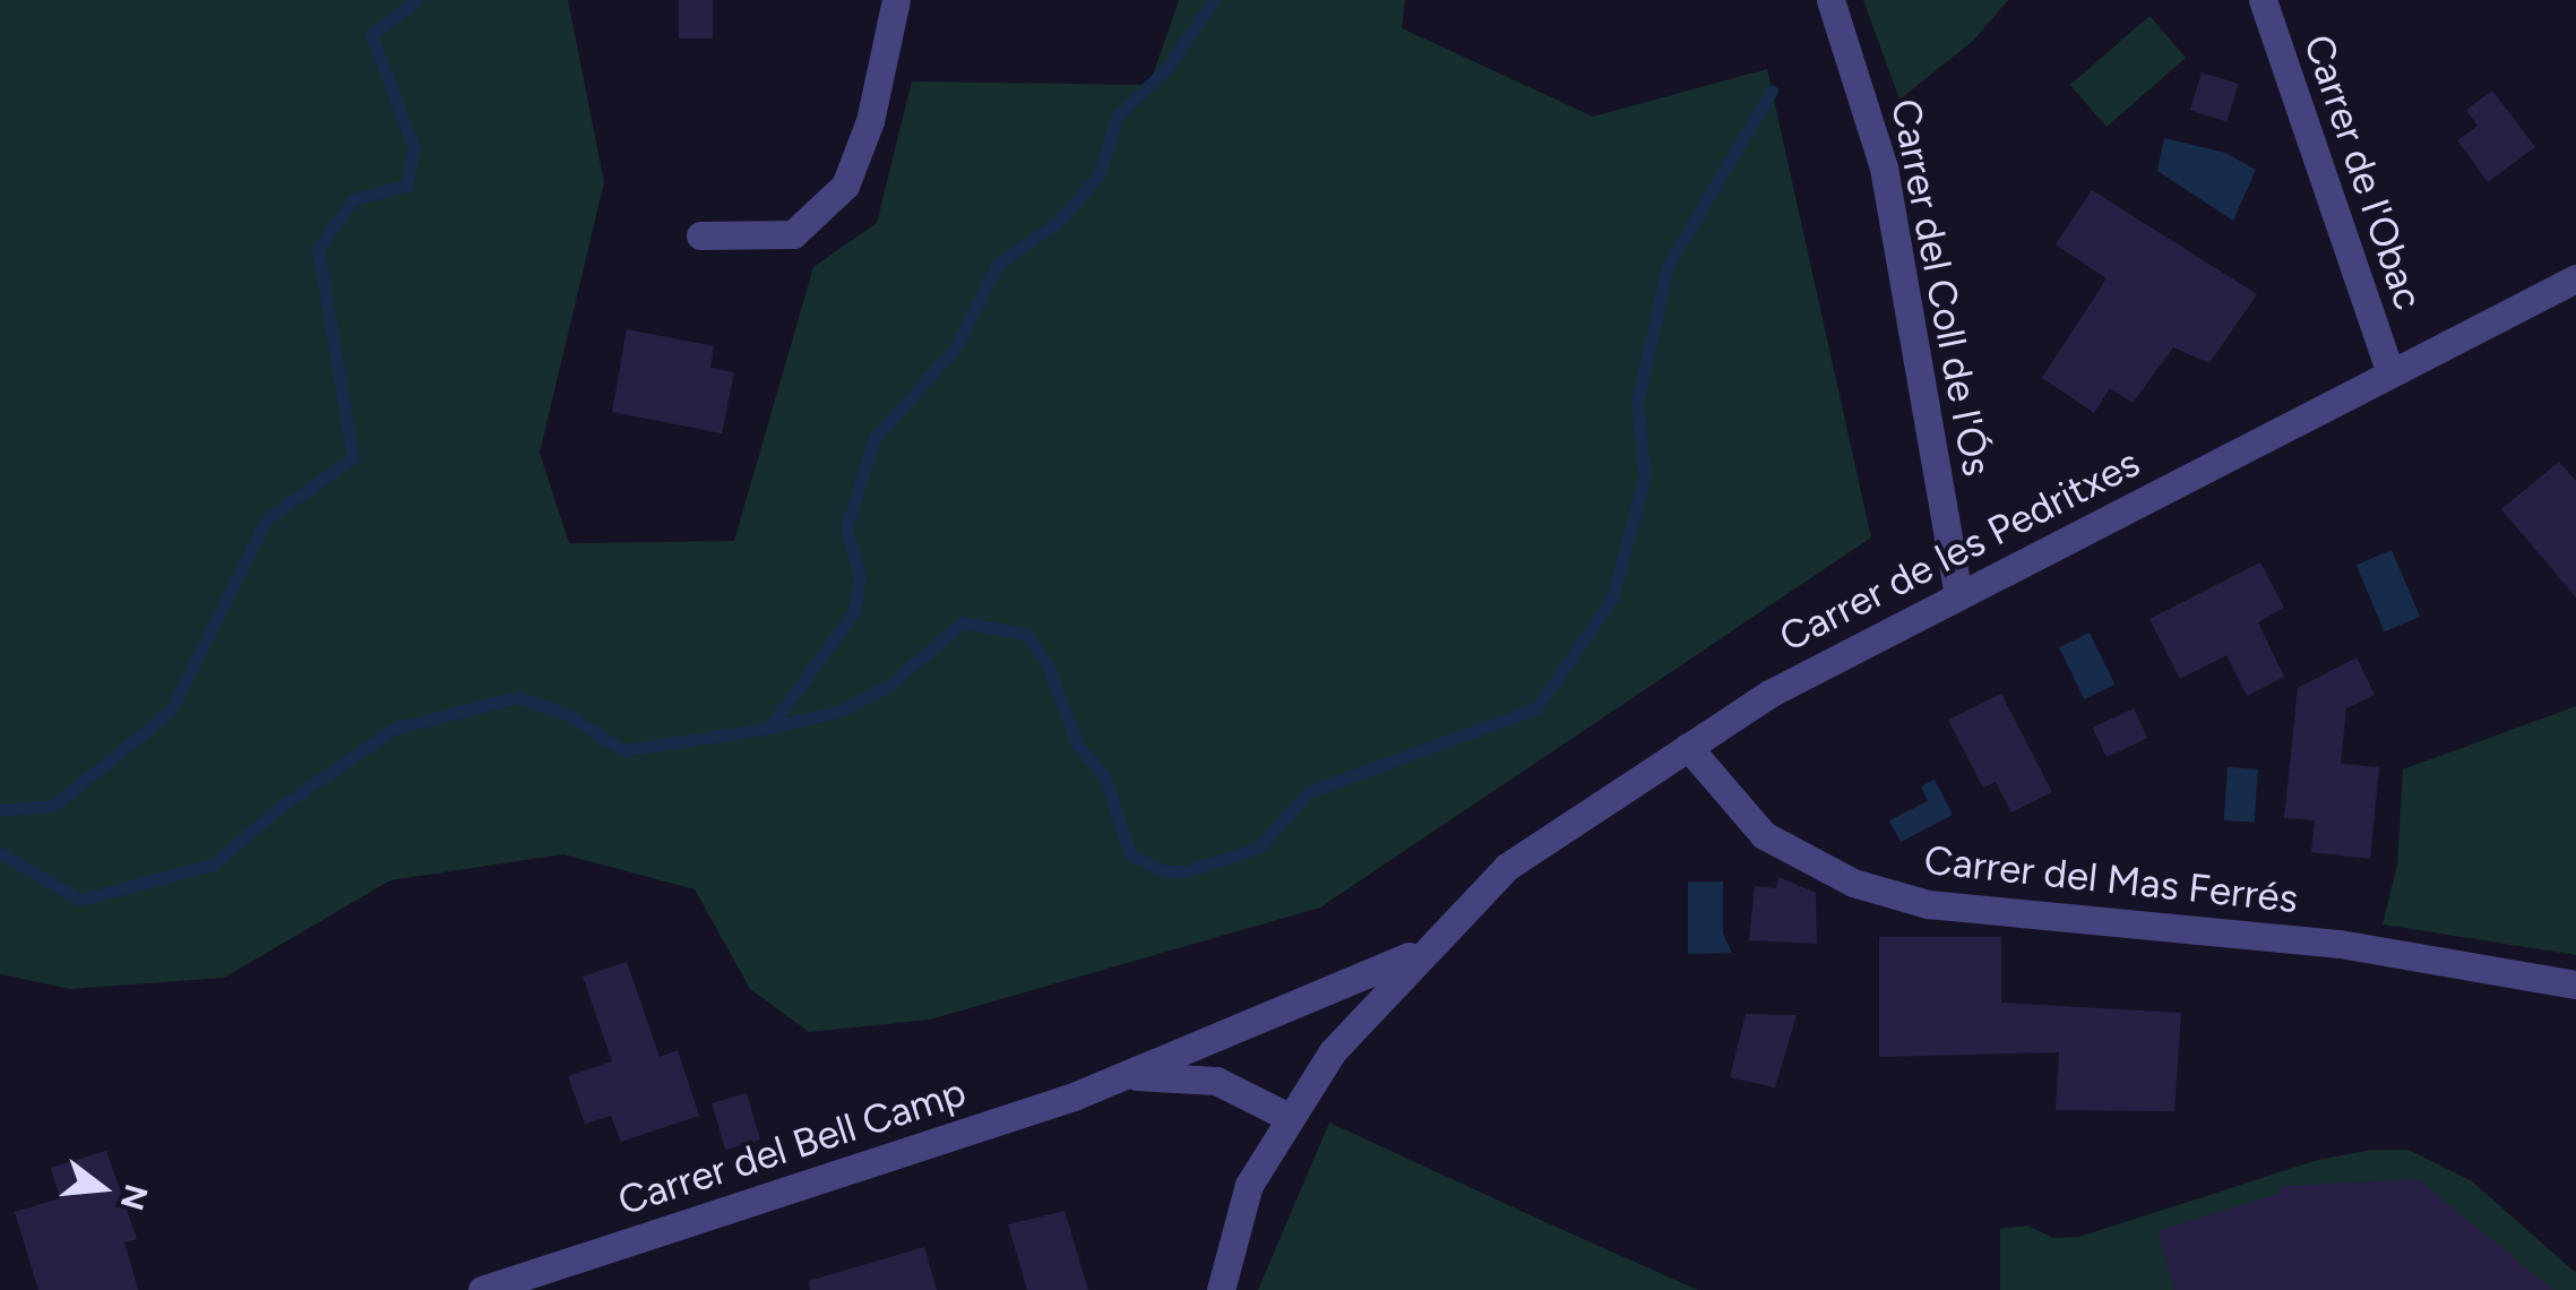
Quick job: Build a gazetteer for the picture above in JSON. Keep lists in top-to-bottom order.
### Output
{
  "streets": {
    "street": [
      "Carrer de l'Obac",
      "Carrer del Coll de l'Ós",
      "Carrer de les Pedritxes",
      "Carrer del Mas Ferrés",
      "Carrer del Bell Camp"
    ]
  },
  "crossings": [
    ["Carrer de l'Obac", "Carrer de les Pedritxes"],
    ["Carrer del Coll de l'Ós", "Carrer de les Pedritxes"],
    ["Carrer de les Pedritxes", "Carrer del Mas Ferrés"],
    ["Carrer de les Pedritxes", "Carrer del Bell Camp"]
  ],
  "north": "right"
}
